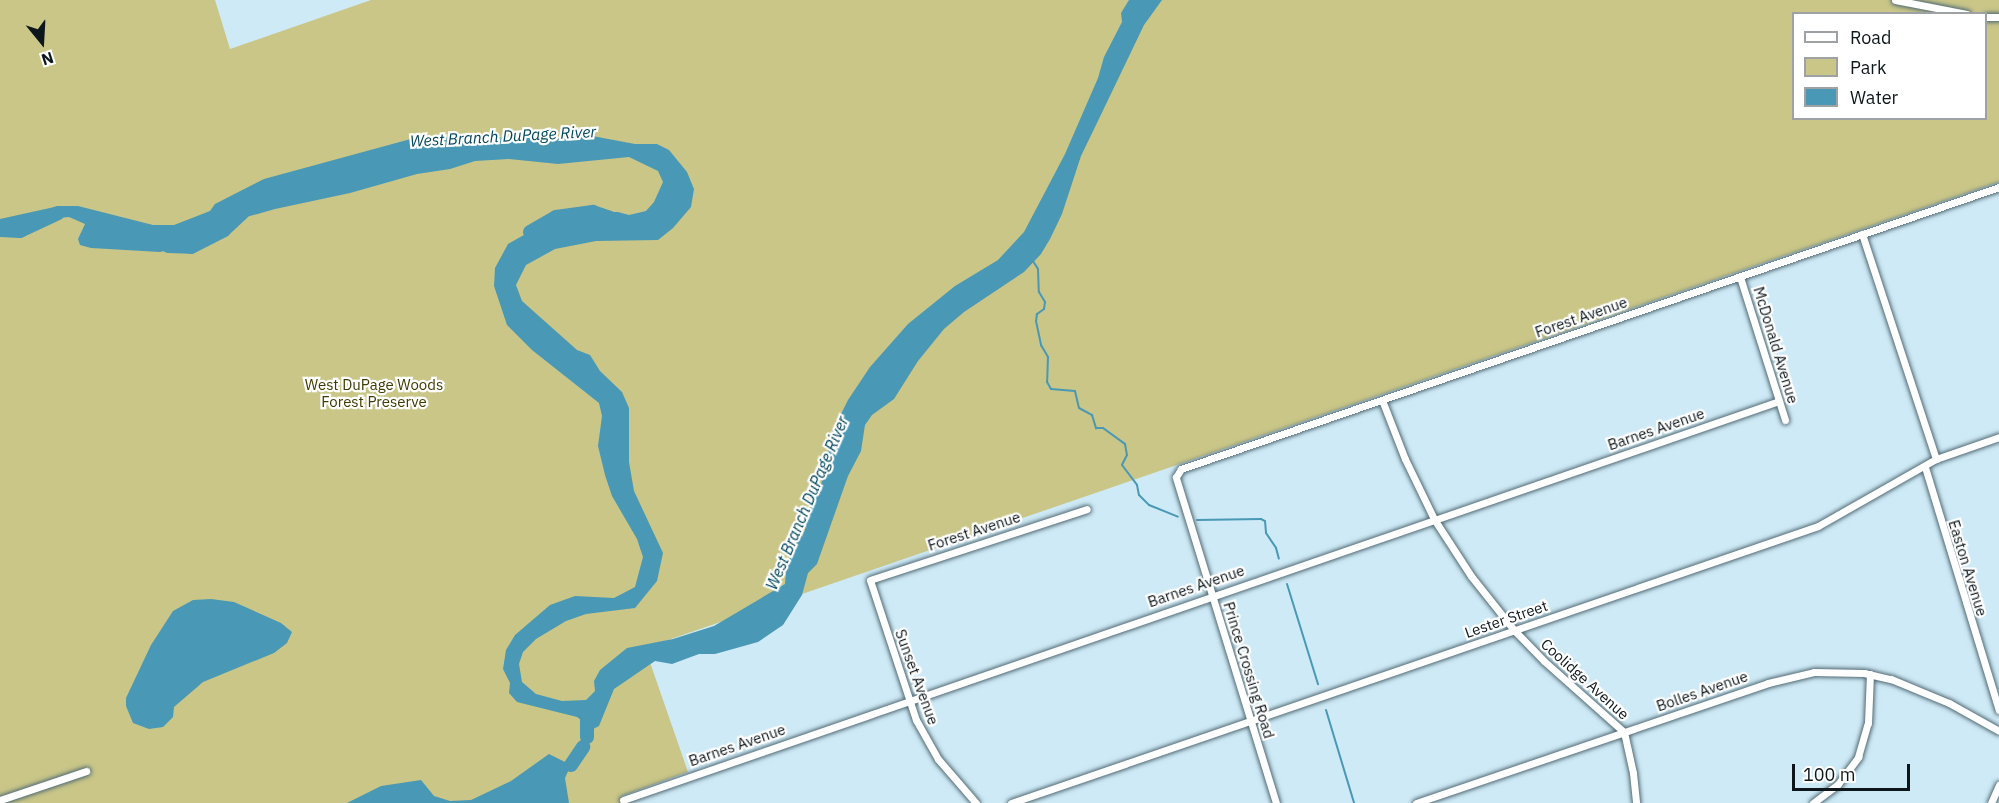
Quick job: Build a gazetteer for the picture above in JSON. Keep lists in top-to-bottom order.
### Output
{
  "streets": {
    "street": [
      "Forest Avenue",
      "McDonald Avenue",
      "Barnes Avenue",
      "Easton Avenue",
      "Lester Street",
      "Prince Crossing Road",
      "Sunset Avenue",
      "Coolidge Avenue",
      "Bolles Avenue"
    ]
  },
  "crossings": [
    ["Forest Avenue", "McDonald Avenue"],
    ["Forest Avenue", "Prince Crossing Road"],
    ["Forest Avenue", "Sunset Avenue"],
    ["Forest Avenue", "Coolidge Avenue"],
    ["McDonald Avenue", "Barnes Avenue"],
    ["Barnes Avenue", "Prince Crossing Road"],
    ["Barnes Avenue", "Sunset Avenue"],
    ["Barnes Avenue", "Coolidge Avenue"],
    ["Easton Avenue", "Lester Street"],
    ["Lester Street", "Prince Crossing Road"],
    ["Lester Street", "Coolidge Avenue"],
    ["Coolidge Avenue", "Bolles Avenue"]
  ],
  "water": ["West Branch DuPage River"],
  "parks": ["West DuPage Woods Forest Preserve"],
  "legend": ["Road", "Park", "Water"],
  "scale_bar": "100 m",
  "north": "bottom"
}
